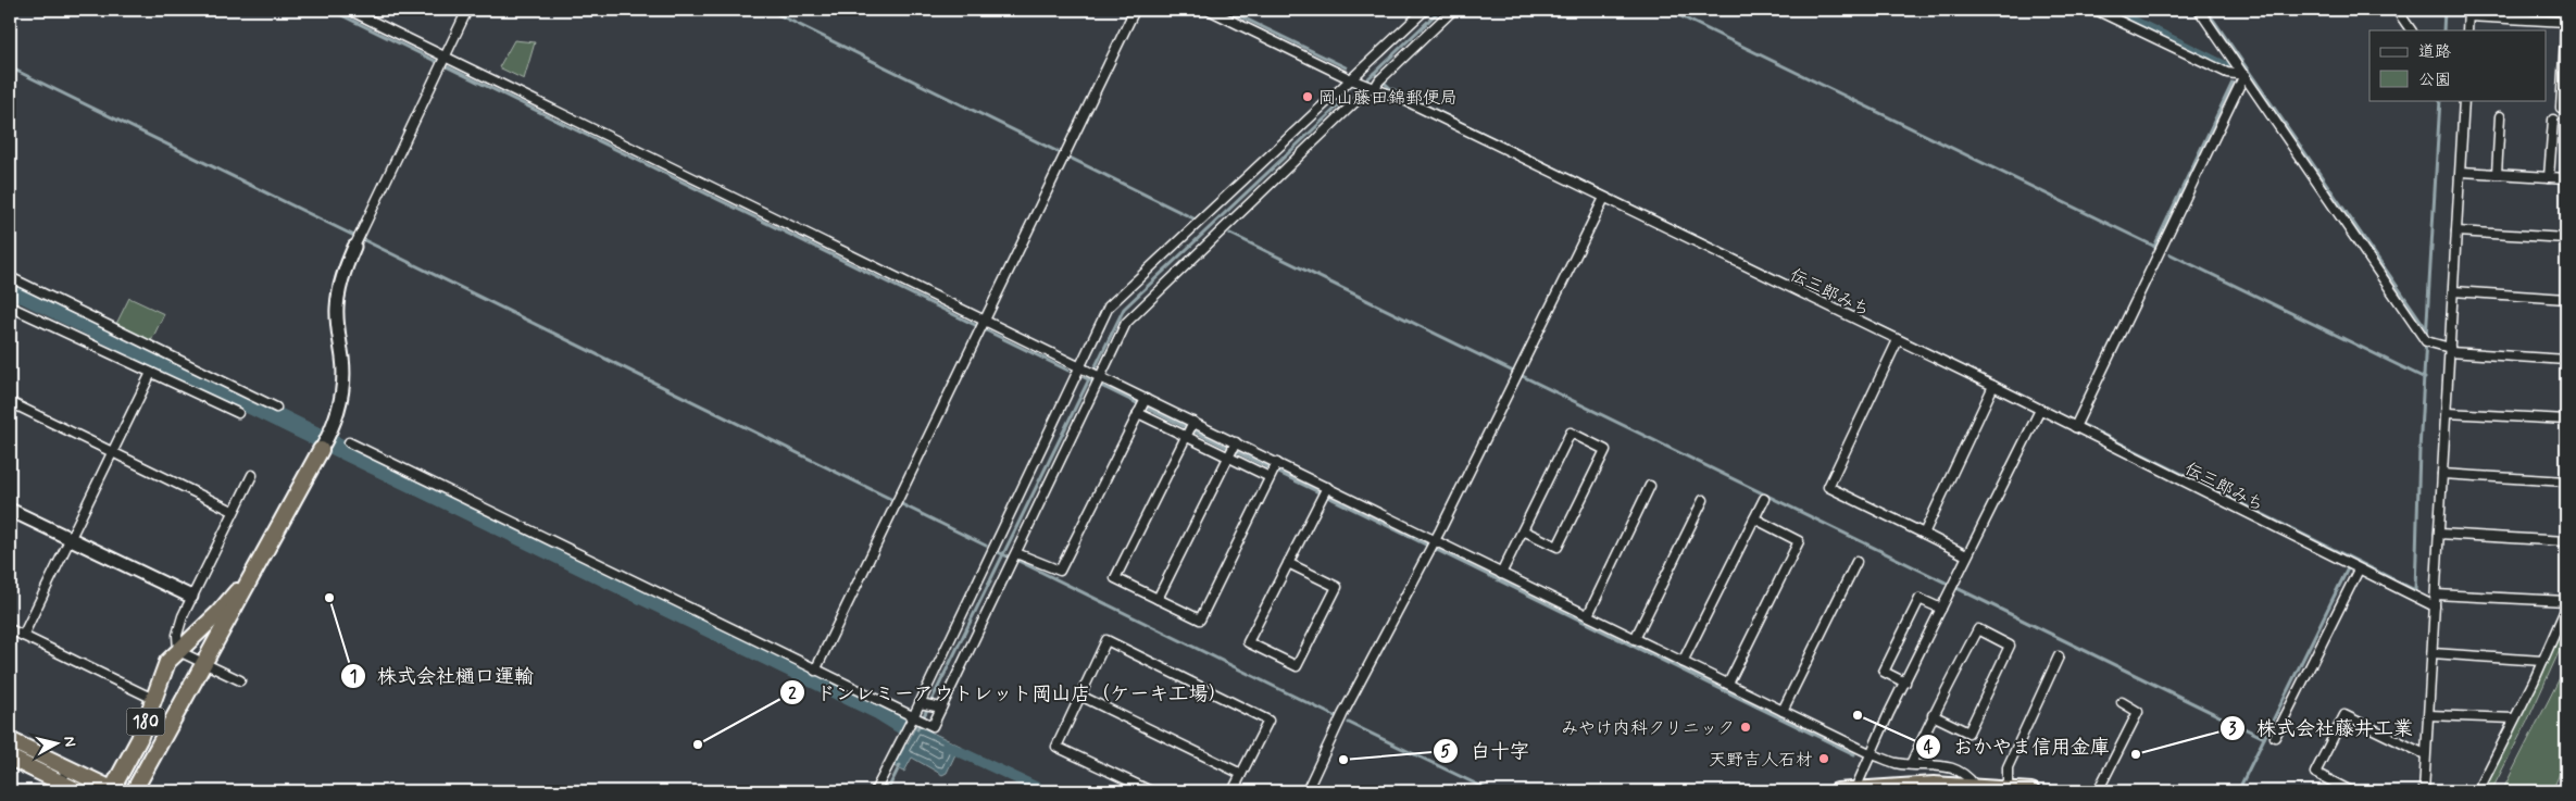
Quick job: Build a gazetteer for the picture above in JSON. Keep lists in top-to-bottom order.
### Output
{
  "streets": {
    "highway": ["180"],
    "street": ["伝三郎みち"]
  },
  "places": [
    "岡山藤田錦郵便局",
    "株式会社樋口運輸",
    "おかやま信用金庫",
    "みやけ内科クリニック",
    "ドンレミーアウトレット岡山店（ケーキ工場）",
    "株式会社藤井工業",
    "天野吉人石材",
    "白十字"
  ],
  "legend": ["道路", "公園"],
  "north": "right"
}
